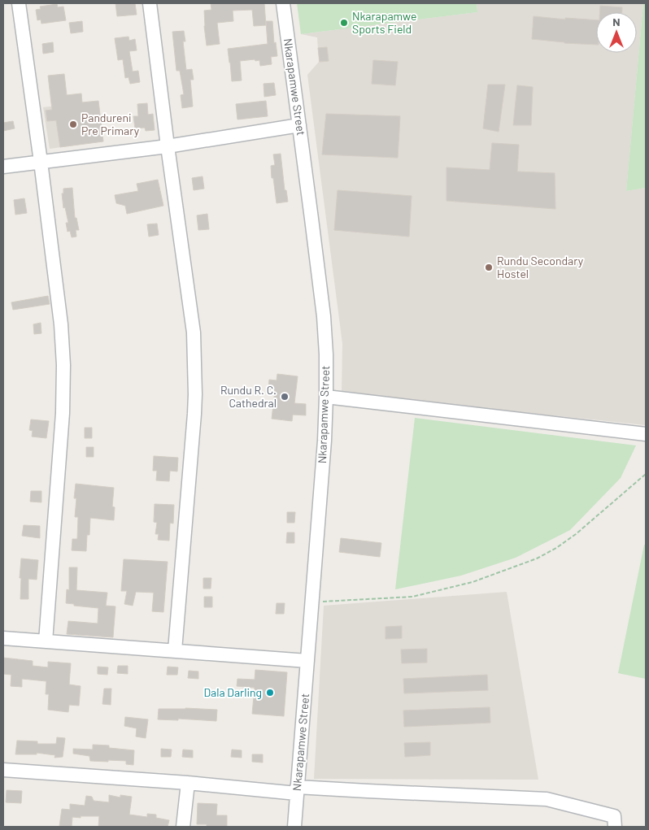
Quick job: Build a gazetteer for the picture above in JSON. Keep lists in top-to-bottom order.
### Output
{
  "streets": {
    "street": ["Nkarapamwe Street"]
  },
  "places": [
    "Nkarapamwe Sports Field",
    "Pandureni Pre Primary",
    "Rundu Secondary Hostel",
    "Rundu R. C. Cathedral",
    "Dala Darling"
  ],
  "north": "top"
}
